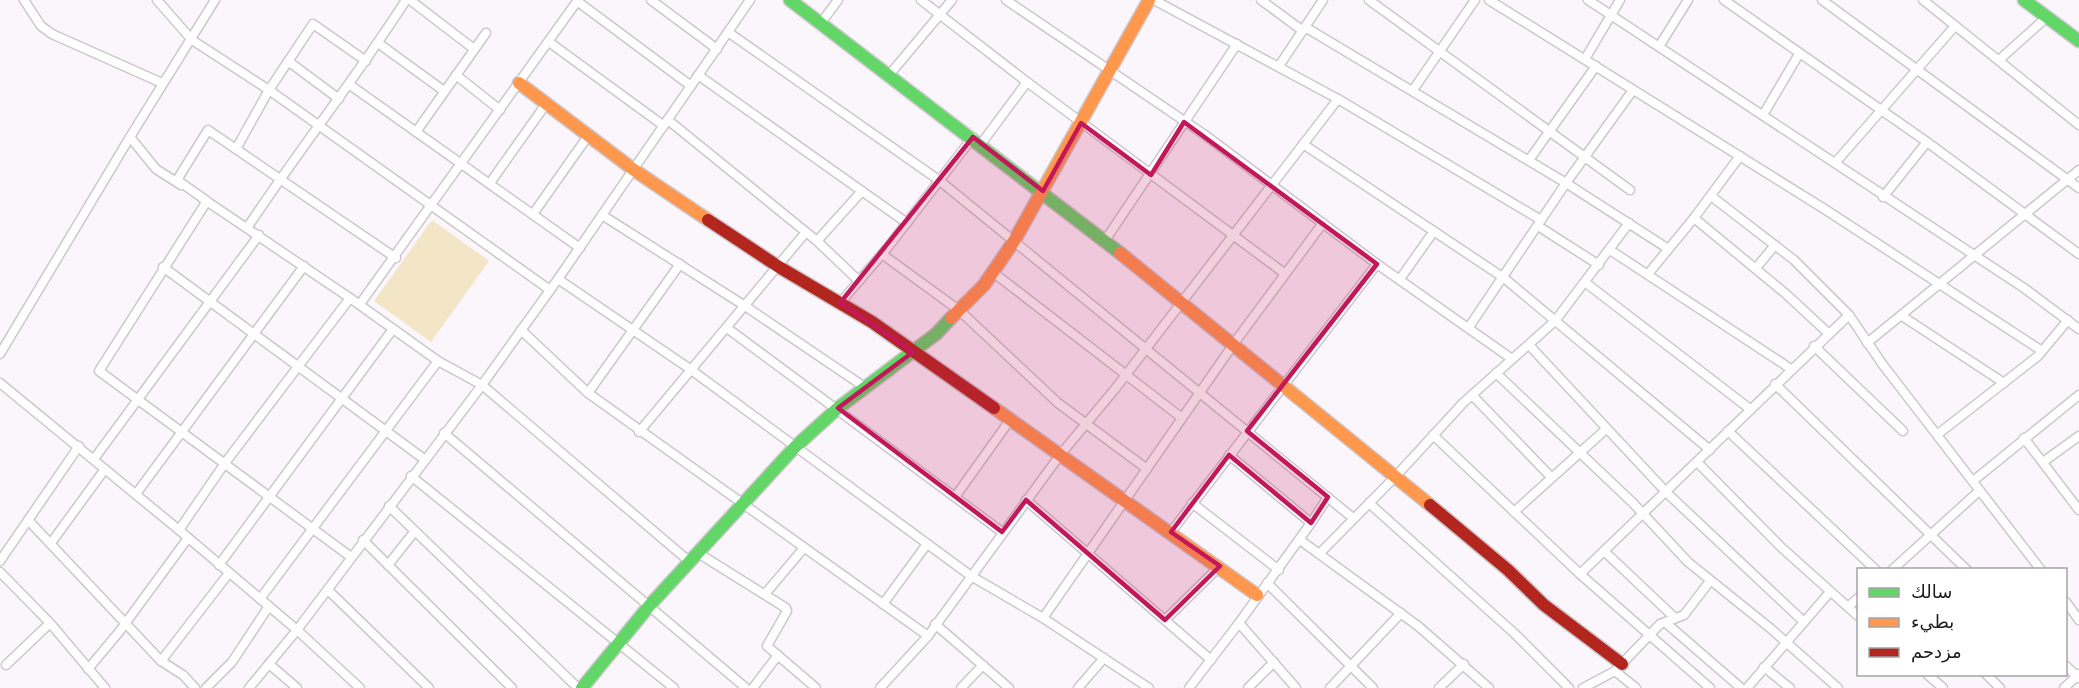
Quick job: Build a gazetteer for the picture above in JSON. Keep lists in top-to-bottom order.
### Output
{
  "legend": ["سالك", "بطيء", "مزدحم"]
}
